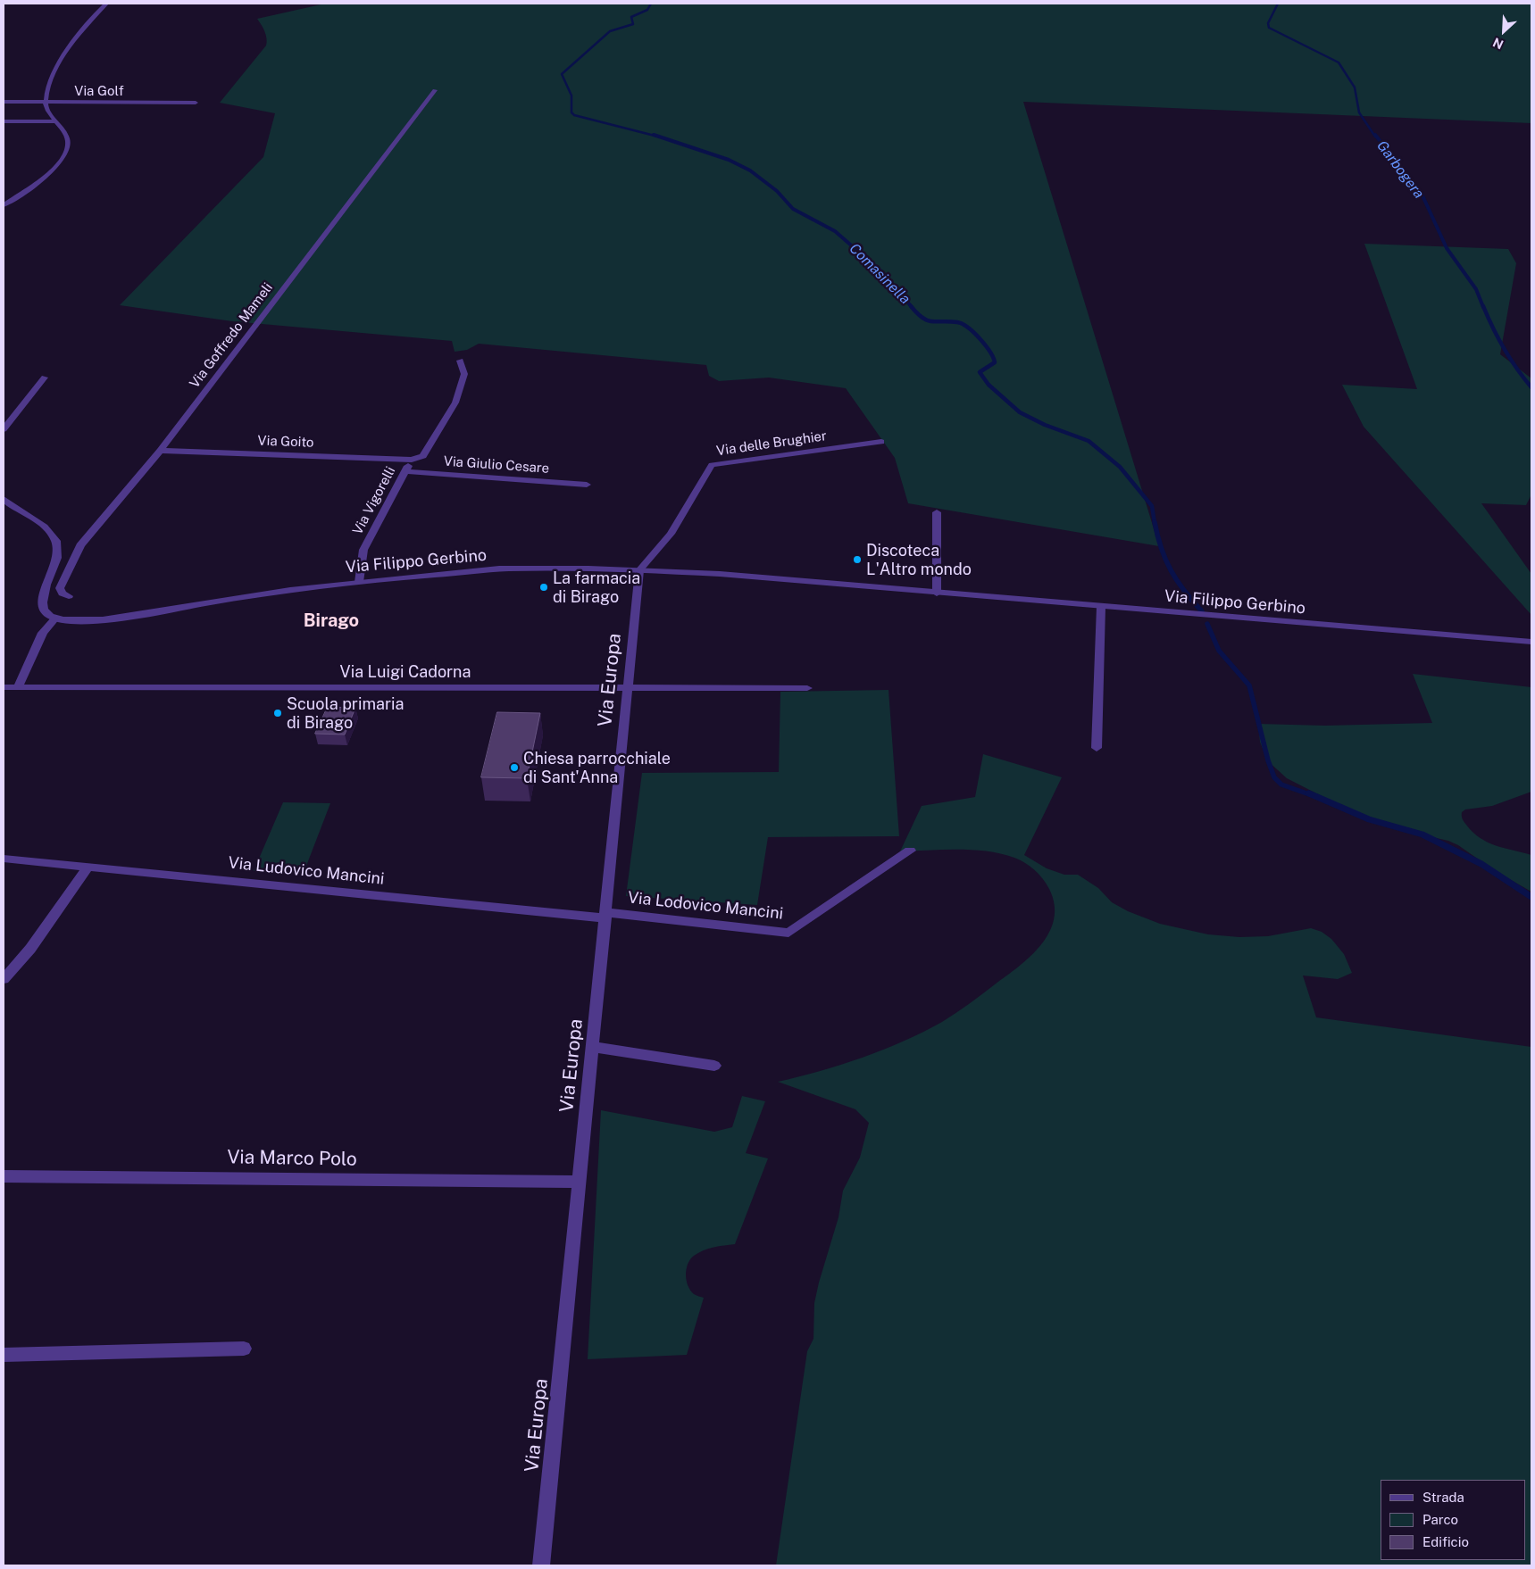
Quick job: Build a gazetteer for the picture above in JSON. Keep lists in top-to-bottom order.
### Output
{
  "streets": {
    "street": [
      "Via Golf",
      "Via Goffredo Mameli",
      "Via Goito",
      "Via delle Brughier",
      "Via Giulio Cesare",
      "Via Vigorelli",
      "Via Filippo Gerbino",
      "Via Luigi Cadorna",
      "Via Europa",
      "Via Ludovico Mancini",
      "Via Lodovico Mancini",
      "Via Marco Polo"
    ]
  },
  "crossings": [
    ["Via Goffredo Mameli", "Via Goito"],
    ["Via Goito", "Via Vigorelli"],
    ["Via delle Brughier", "Via Filippo Gerbino"],
    ["Via delle Brughier", "Via Europa"],
    ["Via Giulio Cesare", "Via Vigorelli"],
    ["Via Vigorelli", "Via Filippo Gerbino"],
    ["Via Filippo Gerbino", "Via Europa"],
    ["Via Luigi Cadorna", "Via Europa"],
    ["Via Europa", "Via Ludovico Mancini"],
    ["Via Europa", "Via Lodovico Mancini"],
    ["Via Europa", "Via Marco Polo"],
    ["Via Ludovico Mancini", "Via Lodovico Mancini"]
  ],
  "districts": ["Birago"],
  "water": ["Garbogera", "Comasinella"],
  "places": [
    "Discoteca L'Altro mondo",
    "La farmacia di Birago",
    "Scuola primaria di Birago",
    "Chiesa parrocchiale di Sant'Anna"
  ],
  "legend": ["Strada", "Parco", "Edificio"],
  "north": "bottom left"
}
